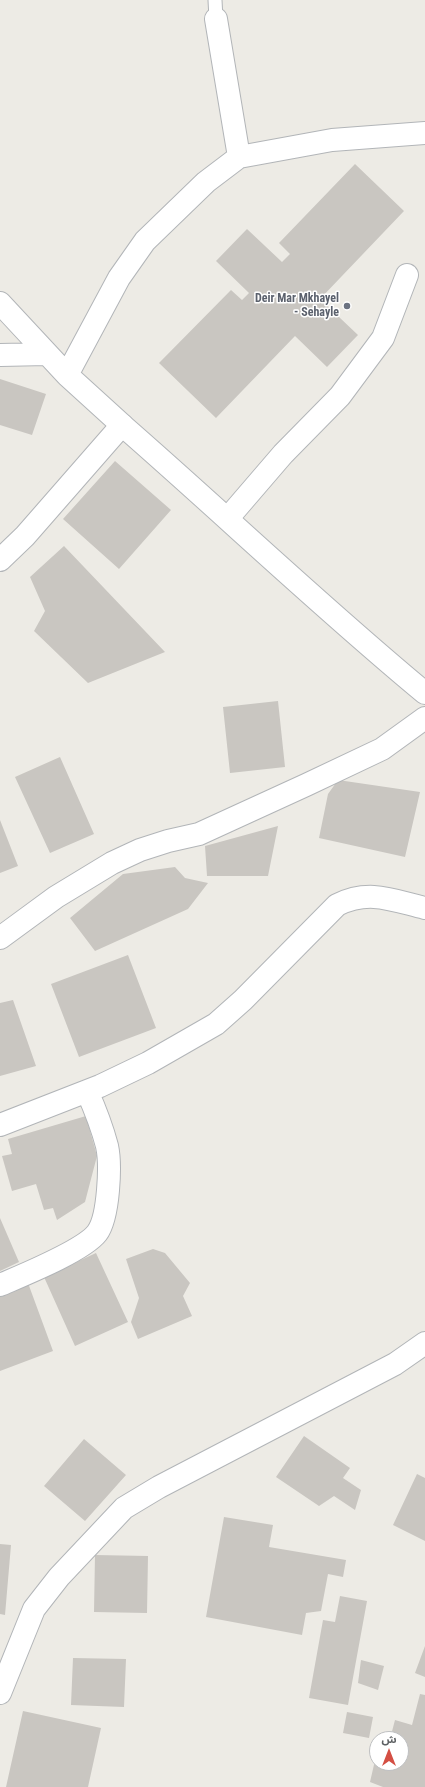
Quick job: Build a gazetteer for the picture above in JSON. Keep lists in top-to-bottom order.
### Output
{
  "places": ["Deir Mar Mkhayel - Sehayle"],
  "north": "top"
}
